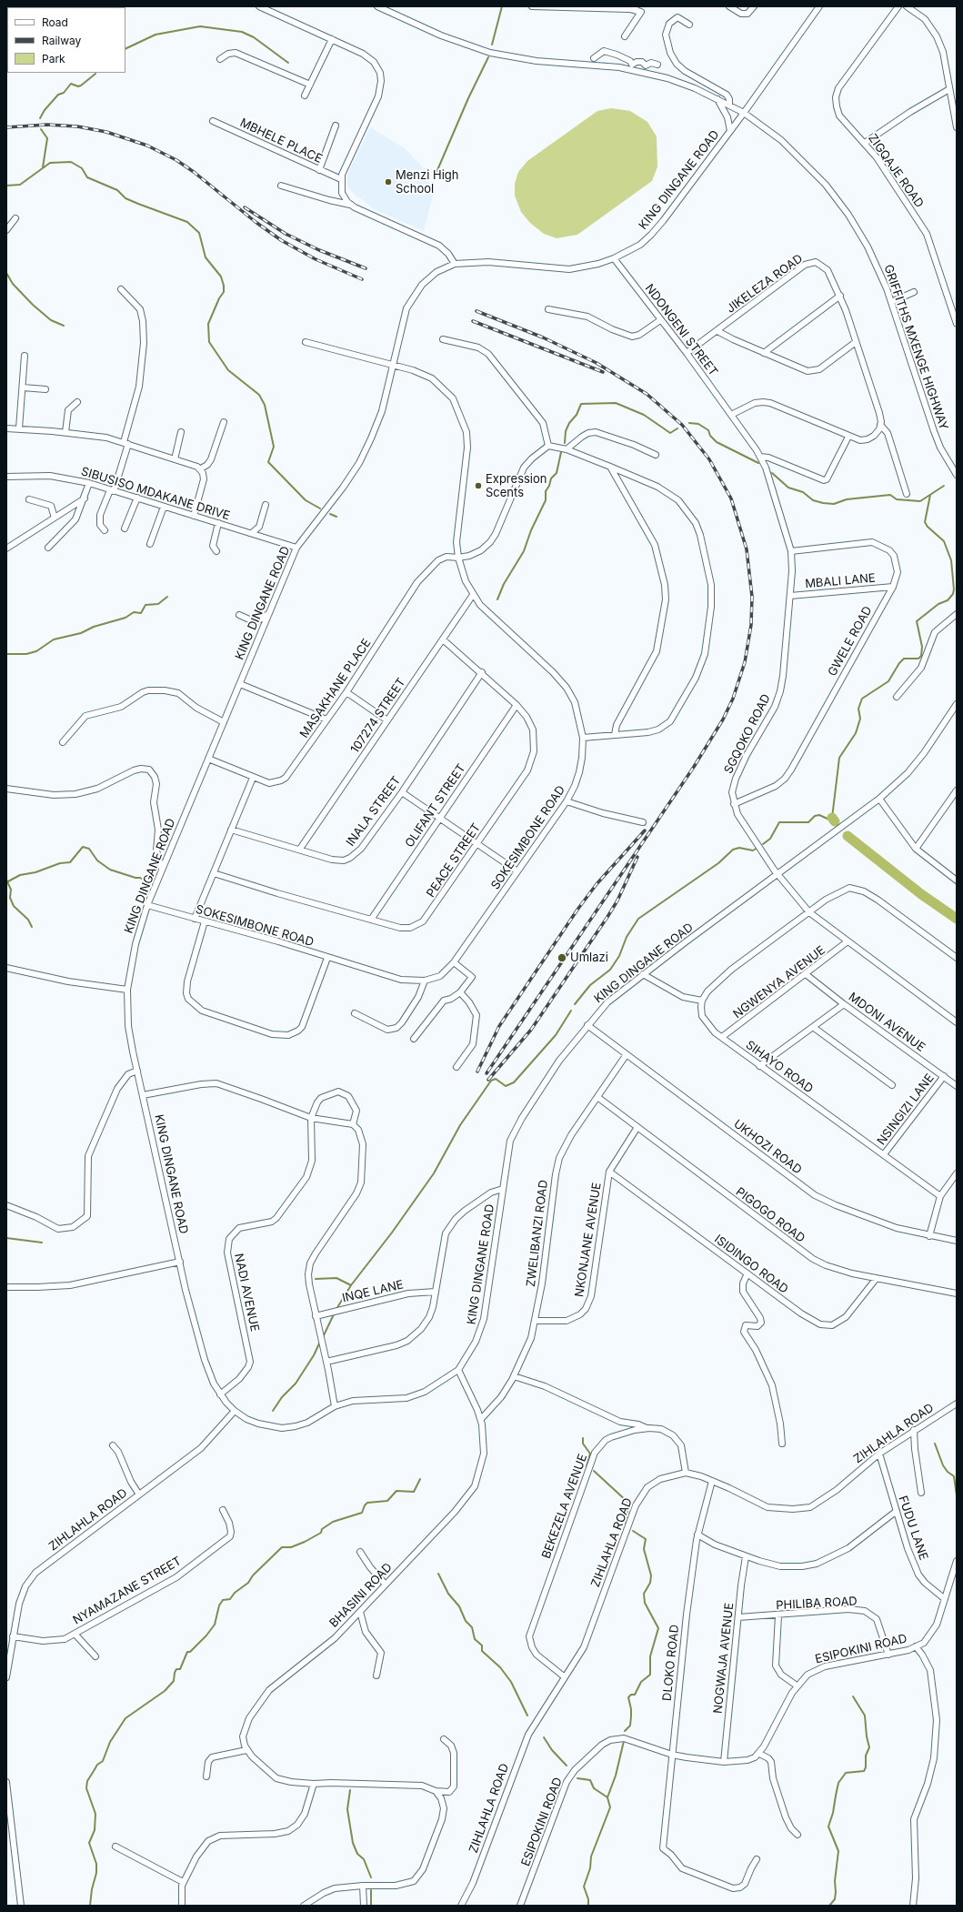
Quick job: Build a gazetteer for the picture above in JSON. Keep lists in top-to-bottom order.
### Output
{
  "streets": {
    "street": [
      "MBHELE PLACE",
      "ZIGQAJE ROAD",
      "KING DINGANE ROAD",
      "JIKELEZA ROAD",
      "NDONGENI STREET",
      "GRIFFITHS MXENGE HIGHWAY",
      "SIBUSISO MDAKANE DRIVE",
      "MBALI LANE",
      "GWELE ROAD",
      "MASAKHANE PLACE",
      "107274 STREET",
      "SGQOKO ROAD",
      "OLIFANT STREET",
      "INALA STREET",
      "SOKESIMBONE ROAD",
      "PEACE STREET",
      "NGWENYA AVENUE",
      "MDONI AVENUE",
      "SIHAYO ROAD",
      "NSINGIZI LANE",
      "UKHOZI ROAD",
      "PIGOGO ROAD",
      "ZWELIBANZI ROAD",
      "NKONJANE AVENUE",
      "ISIDINGO ROAD",
      "INQE LANE",
      "NADI AVENUE",
      "ZIHLAHLA ROAD",
      "BEKEZELA AVENUE",
      "FUDU LANE",
      "NYAMAZANE STREET",
      "BHASINI ROAD",
      "PHILIBA ROAD",
      "ESIPOKINI ROAD",
      "NOGWAJA AVENUE",
      "DLOKO ROAD"
    ]
  },
  "crossings": [
    ["KING DINGANE ROAD", "NDONGENI STREET"],
    ["KING DINGANE ROAD", "GRIFFITHS MXENGE HIGHWAY"],
    ["KING DINGANE ROAD", "SIBUSISO MDAKANE DRIVE"],
    ["KING DINGANE ROAD", "MASAKHANE PLACE"],
    ["KING DINGANE ROAD", "SGQOKO ROAD"],
    ["KING DINGANE ROAD", "SOKESIMBONE ROAD"],
    ["KING DINGANE ROAD", "UKHOZI ROAD"],
    ["KING DINGANE ROAD", "NADI AVENUE"],
    ["KING DINGANE ROAD", "ZIHLAHLA ROAD"],
    ["KING DINGANE ROAD", "BHASINI ROAD"],
    ["JIKELEZA ROAD", "NDONGENI STREET"],
    ["NDONGENI STREET", "SGQOKO ROAD"],
    ["MBALI LANE", "GWELE ROAD"],
    ["MBALI LANE", "SGQOKO ROAD"],
    ["GWELE ROAD", "SGQOKO ROAD"],
    ["MASAKHANE PLACE", "SOKESIMBONE ROAD"],
    ["107274 STREET", "INALA STREET"],
    ["107274 STREET", "SOKESIMBONE ROAD"],
    ["107274 STREET", "PEACE STREET"],
    ["SGQOKO ROAD", "NGWENYA AVENUE"],
    ["OLIFANT STREET", "PEACE STREET"],
    ["INALA STREET", "PEACE STREET"],
    ["NGWENYA AVENUE", "MDONI AVENUE"],
    ["NGWENYA AVENUE", "SIHAYO ROAD"],
    ["MDONI AVENUE", "NSINGIZI LANE"],
    ["SIHAYO ROAD", "NSINGIZI LANE"],
    ["UKHOZI ROAD", "ZWELIBANZI ROAD"],
    ["PIGOGO ROAD", "ZWELIBANZI ROAD"],
    ["PIGOGO ROAD", "NKONJANE AVENUE"],
    ["PIGOGO ROAD", "ISIDINGO ROAD"],
    ["ZWELIBANZI ROAD", "NKONJANE AVENUE"],
    ["ZWELIBANZI ROAD", "BHASINI ROAD"],
    ["NKONJANE AVENUE", "ISIDINGO ROAD"],
    ["ZIHLAHLA ROAD", "BEKEZELA AVENUE"],
    ["ZIHLAHLA ROAD", "FUDU LANE"],
    ["ZIHLAHLA ROAD", "NYAMAZANE STREET"],
    ["ZIHLAHLA ROAD", "DLOKO ROAD"],
    ["FUDU LANE", "ESIPOKINI ROAD"],
    ["PHILIBA ROAD", "ESIPOKINI ROAD"],
    ["PHILIBA ROAD", "NOGWAJA AVENUE"],
    ["ESIPOKINI ROAD", "NOGWAJA AVENUE"],
    ["ESIPOKINI ROAD", "DLOKO ROAD"]
  ],
  "places": ["Menzi High School", "Expression Scents", "Umlazi"],
  "legend": ["Road", "Railway", "Park"]
}
